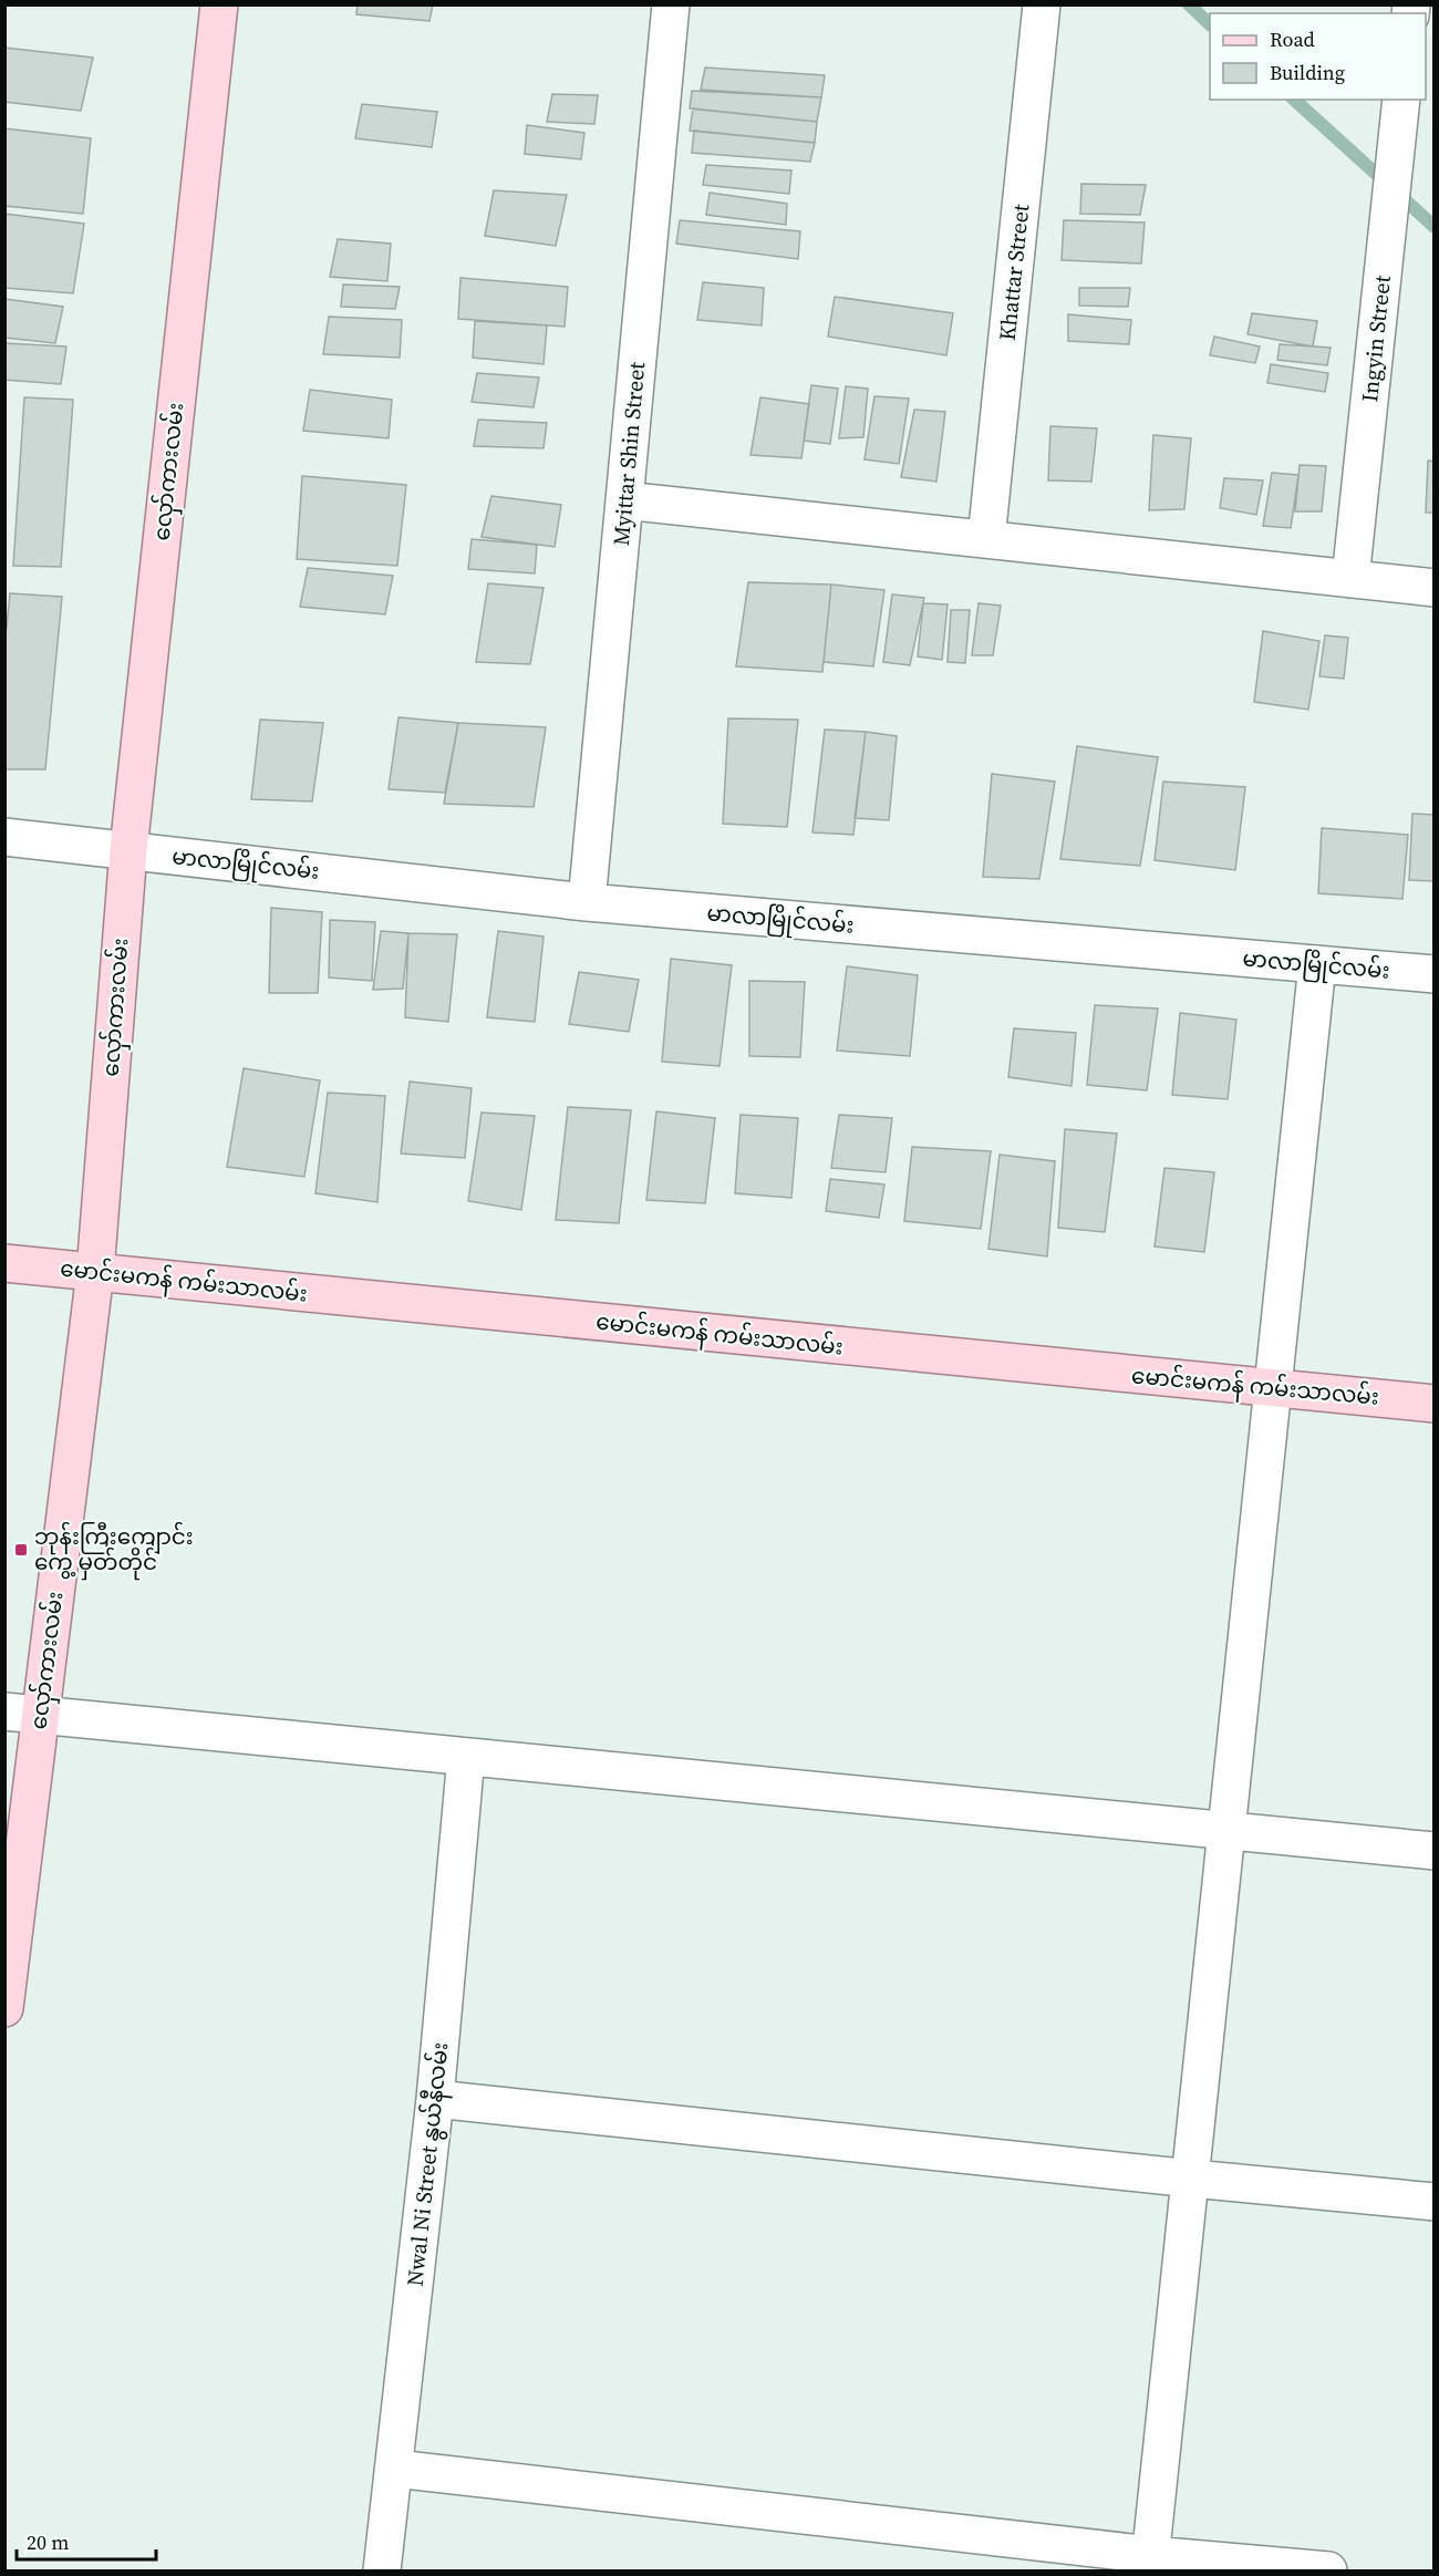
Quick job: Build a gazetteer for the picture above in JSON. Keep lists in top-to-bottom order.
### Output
{
  "streets": {
    "main road": ["လှော်ကားလမ်း", "မောင်းမကန် ကမ်းသာလမ်း"],
    "street": [
      "Khattar Street",
      "Ingyin Street",
      "Myittar Shin Street",
      "မာလာမြိုင်လမ်း",
      "Nwal Ni Street နွယ်နီလမ်း"
    ]
  },
  "crossings": [
    ["Myittar Shin Street", "မာလာမြိုင်လမ်း"],
    ["လှော်ကားလမ်း", "မာလာမြိုင်လမ်း"],
    ["လှော်ကားလမ်း", "မောင်းမကန် ကမ်းသာလမ်း"]
  ],
  "places": {
    "transit": ["ဘုန်းကြီးကျောင်း ကွေ့ မှတ်တိုင်"]
  },
  "legend": ["Road", "Building"],
  "scale_bar": "20 m"
}
